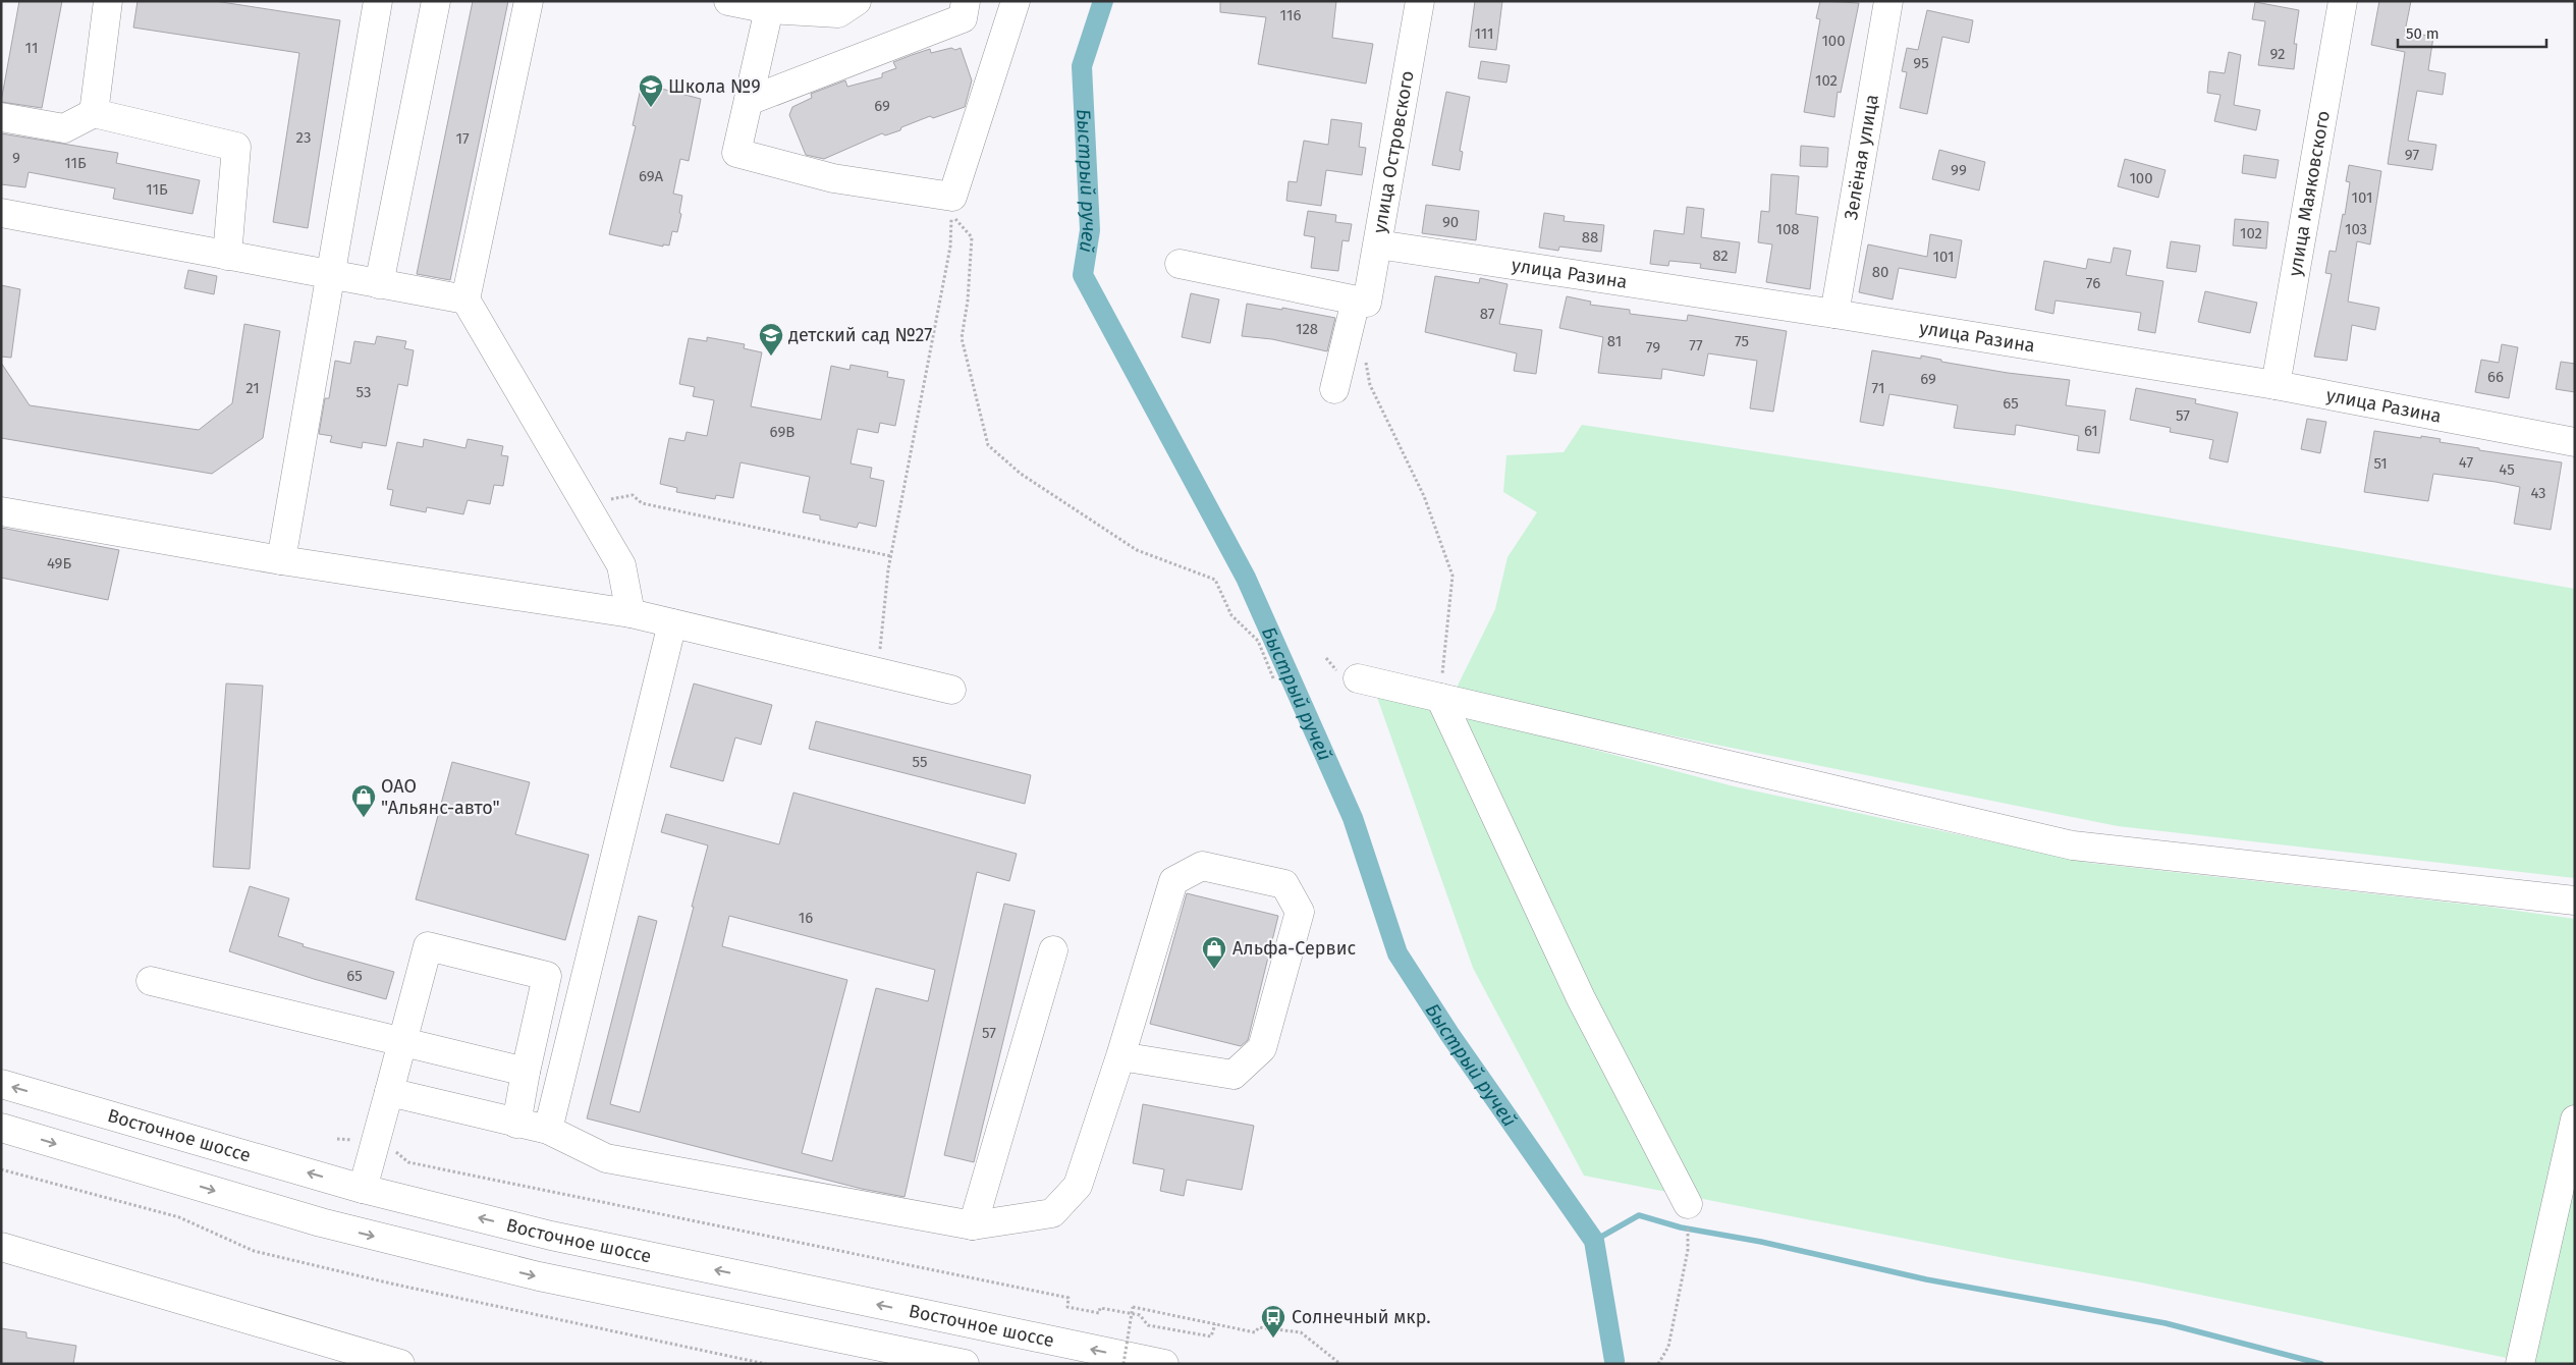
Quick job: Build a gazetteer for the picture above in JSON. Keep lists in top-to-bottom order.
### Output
{
  "streets": {
    "main road": [
      "улица Островского",
      "Зелёная улица",
      "улица Маяковского",
      "улица Разина",
      "Восточное шоссе"
    ]
  },
  "crossings": [
    ["улица Островского", "улица Разина"],
    ["Зелёная улица", "улица Разина"],
    ["улица Маяковского", "улица Разина"]
  ],
  "water": ["Быстрый ручей"],
  "places": {
    "school or university": ["Школа №9", "детский сад №27"],
    "shop": ["ОАО \"Альянс-авто\"", "Альфа-Сервис"],
    "bus stop": ["Солнечный мкр."]
  },
  "house_numbers": [
    "116",
    "111",
    "100",
    "11",
    "92",
    "95",
    "102",
    "69",
    "23",
    "17",
    "97",
    "9",
    "11Б",
    "99",
    "69А",
    "100",
    "11Б",
    "101",
    "90",
    "108",
    "103",
    "102",
    "88",
    "82",
    "101",
    "80",
    "76",
    "87",
    "128",
    "81",
    "75",
    "77",
    "79",
    "66",
    "69",
    "21",
    "71",
    "53",
    "65",
    "57",
    "61",
    "69В",
    "47",
    "51",
    "45",
    "43",
    "49Б",
    "55",
    "16",
    "65",
    "57"
  ],
  "scale_bar": "50 m"
}
